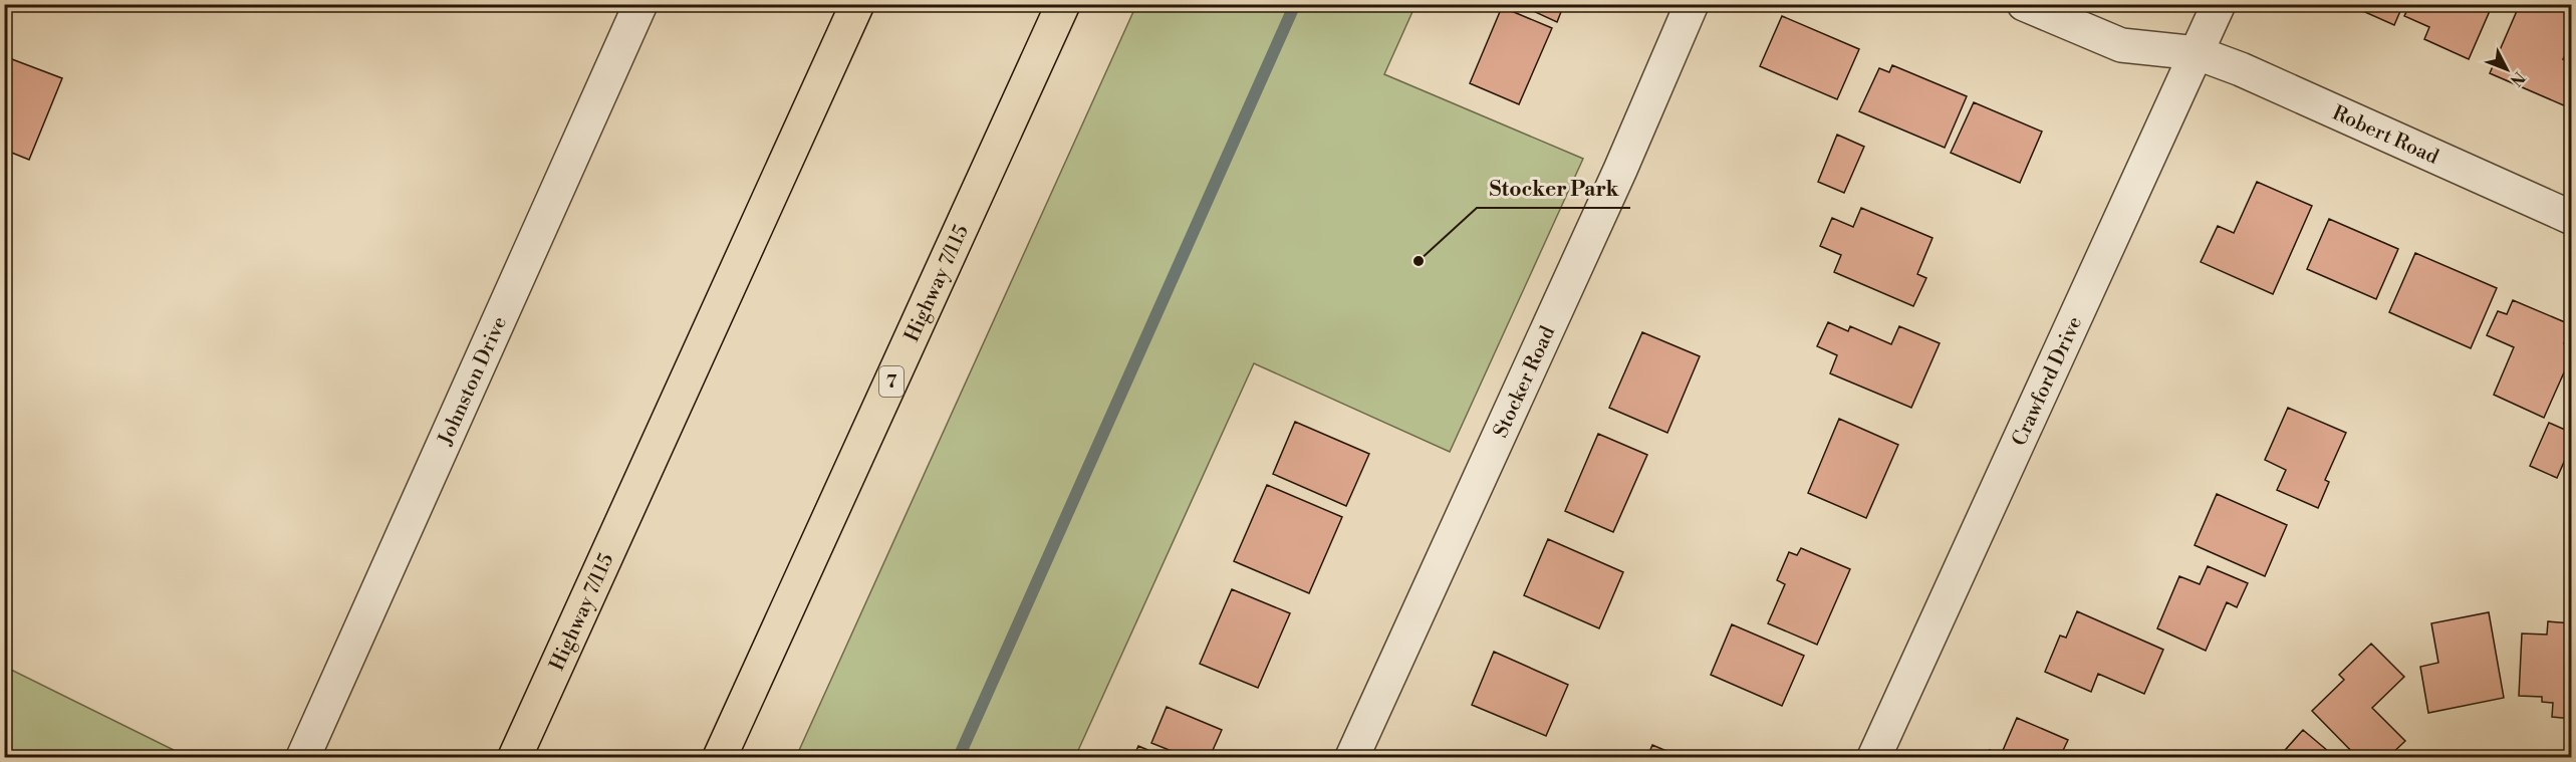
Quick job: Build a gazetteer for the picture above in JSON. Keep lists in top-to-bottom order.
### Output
{
  "streets": {
    "highway": ["Highway 7/115", "7"],
    "street": [
      "Robert Road",
      "Johnston Drive",
      "Stocker Road",
      "Crawford Drive"
    ]
  },
  "crossings": [
    ["Robert Road", "Crawford Drive"]
  ],
  "places": ["Stocker Park"],
  "north": "bottom right"
}
